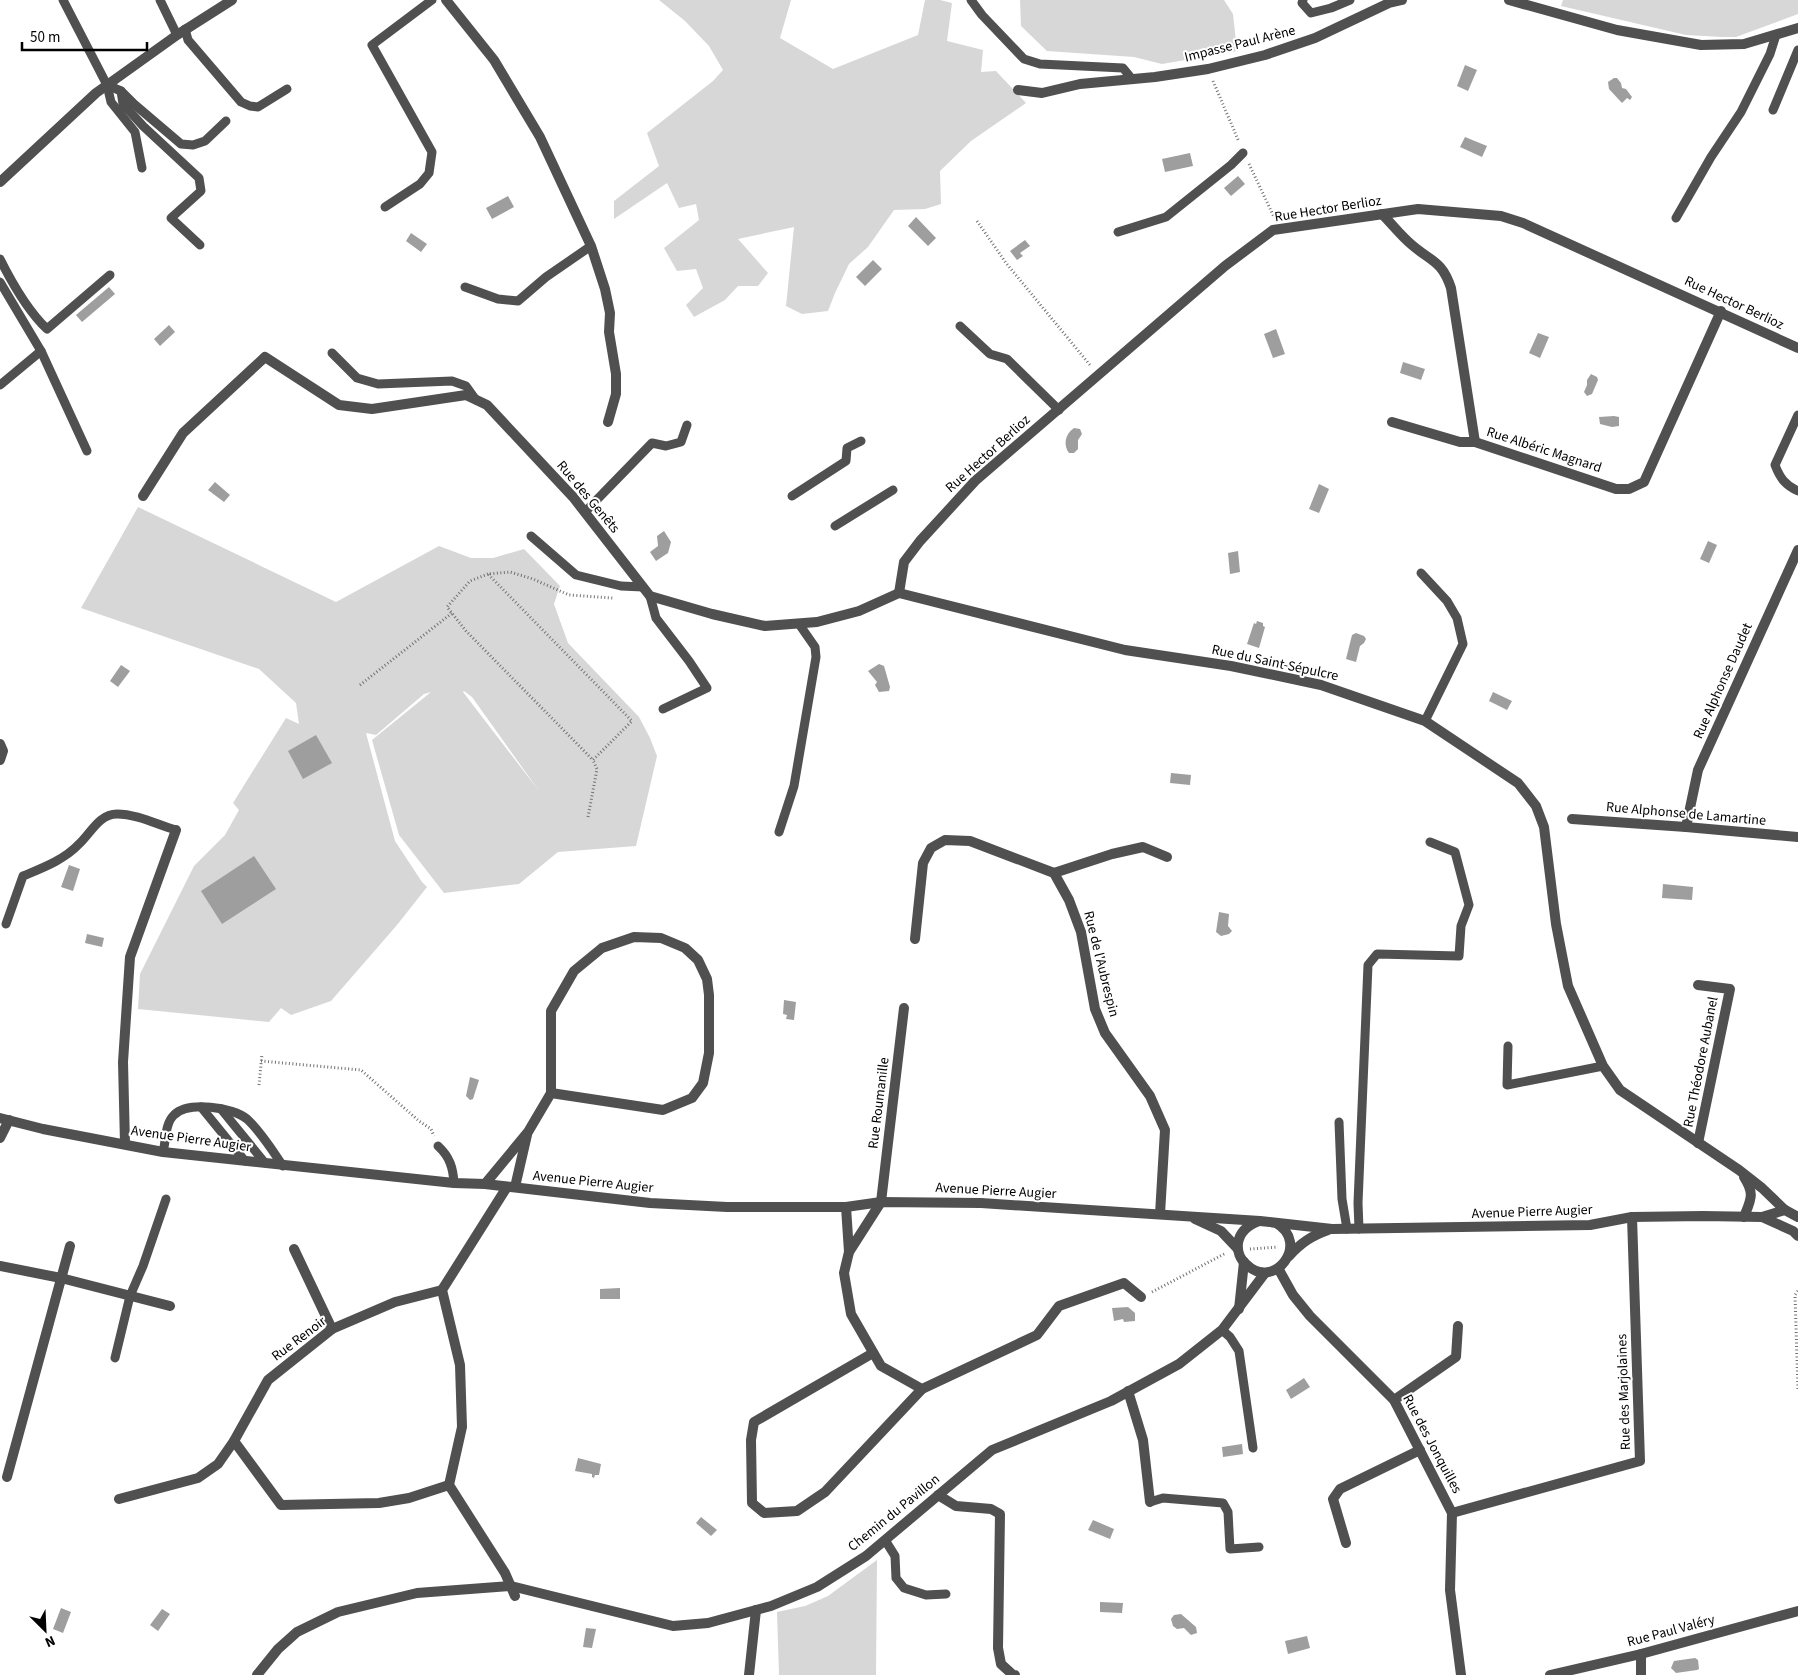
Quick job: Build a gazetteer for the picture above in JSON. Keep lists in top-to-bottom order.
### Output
{
  "streets": {
    "street": [
      "Impasse Paul Arène",
      "Rue Hector Berlioz",
      "Rue Albéric Magnard",
      "Rue des Genêts",
      "Rue du Saint-Sépulcre",
      "Rue Alphonse Daudet",
      "Rue Alphonse de Lamartine",
      "Rue de l'Aubrespin",
      "Rue Théodore Aubanel",
      "Rue Roumanille",
      "Avenue Pierre Augier",
      "Rue Renoir",
      "Rue des Marjolaines",
      "Rue des Jonquilles",
      "Chemin du Pavillon",
      "Rue Paul Valéry"
    ]
  },
  "crossings": [
    ["Rue Hector Berlioz", "Rue Albéric Magnard"],
    ["Rue Hector Berlioz", "Rue du Saint-Sépulcre"],
    ["Rue du Saint-Sépulcre", "Rue Théodore Aubanel"],
    ["Rue du Saint-Sépulcre", "Avenue Pierre Augier"],
    ["Rue Alphonse Daudet", "Rue Alphonse de Lamartine"],
    ["Rue de l'Aubrespin", "Avenue Pierre Augier"],
    ["Rue Roumanille", "Avenue Pierre Augier"],
    ["Avenue Pierre Augier", "Rue des Marjolaines"],
    ["Avenue Pierre Augier", "Rue des Jonquilles"],
    ["Rue des Marjolaines", "Rue des Jonquilles"]
  ],
  "scale_bar": "50 m",
  "north": "bottom right"
}
